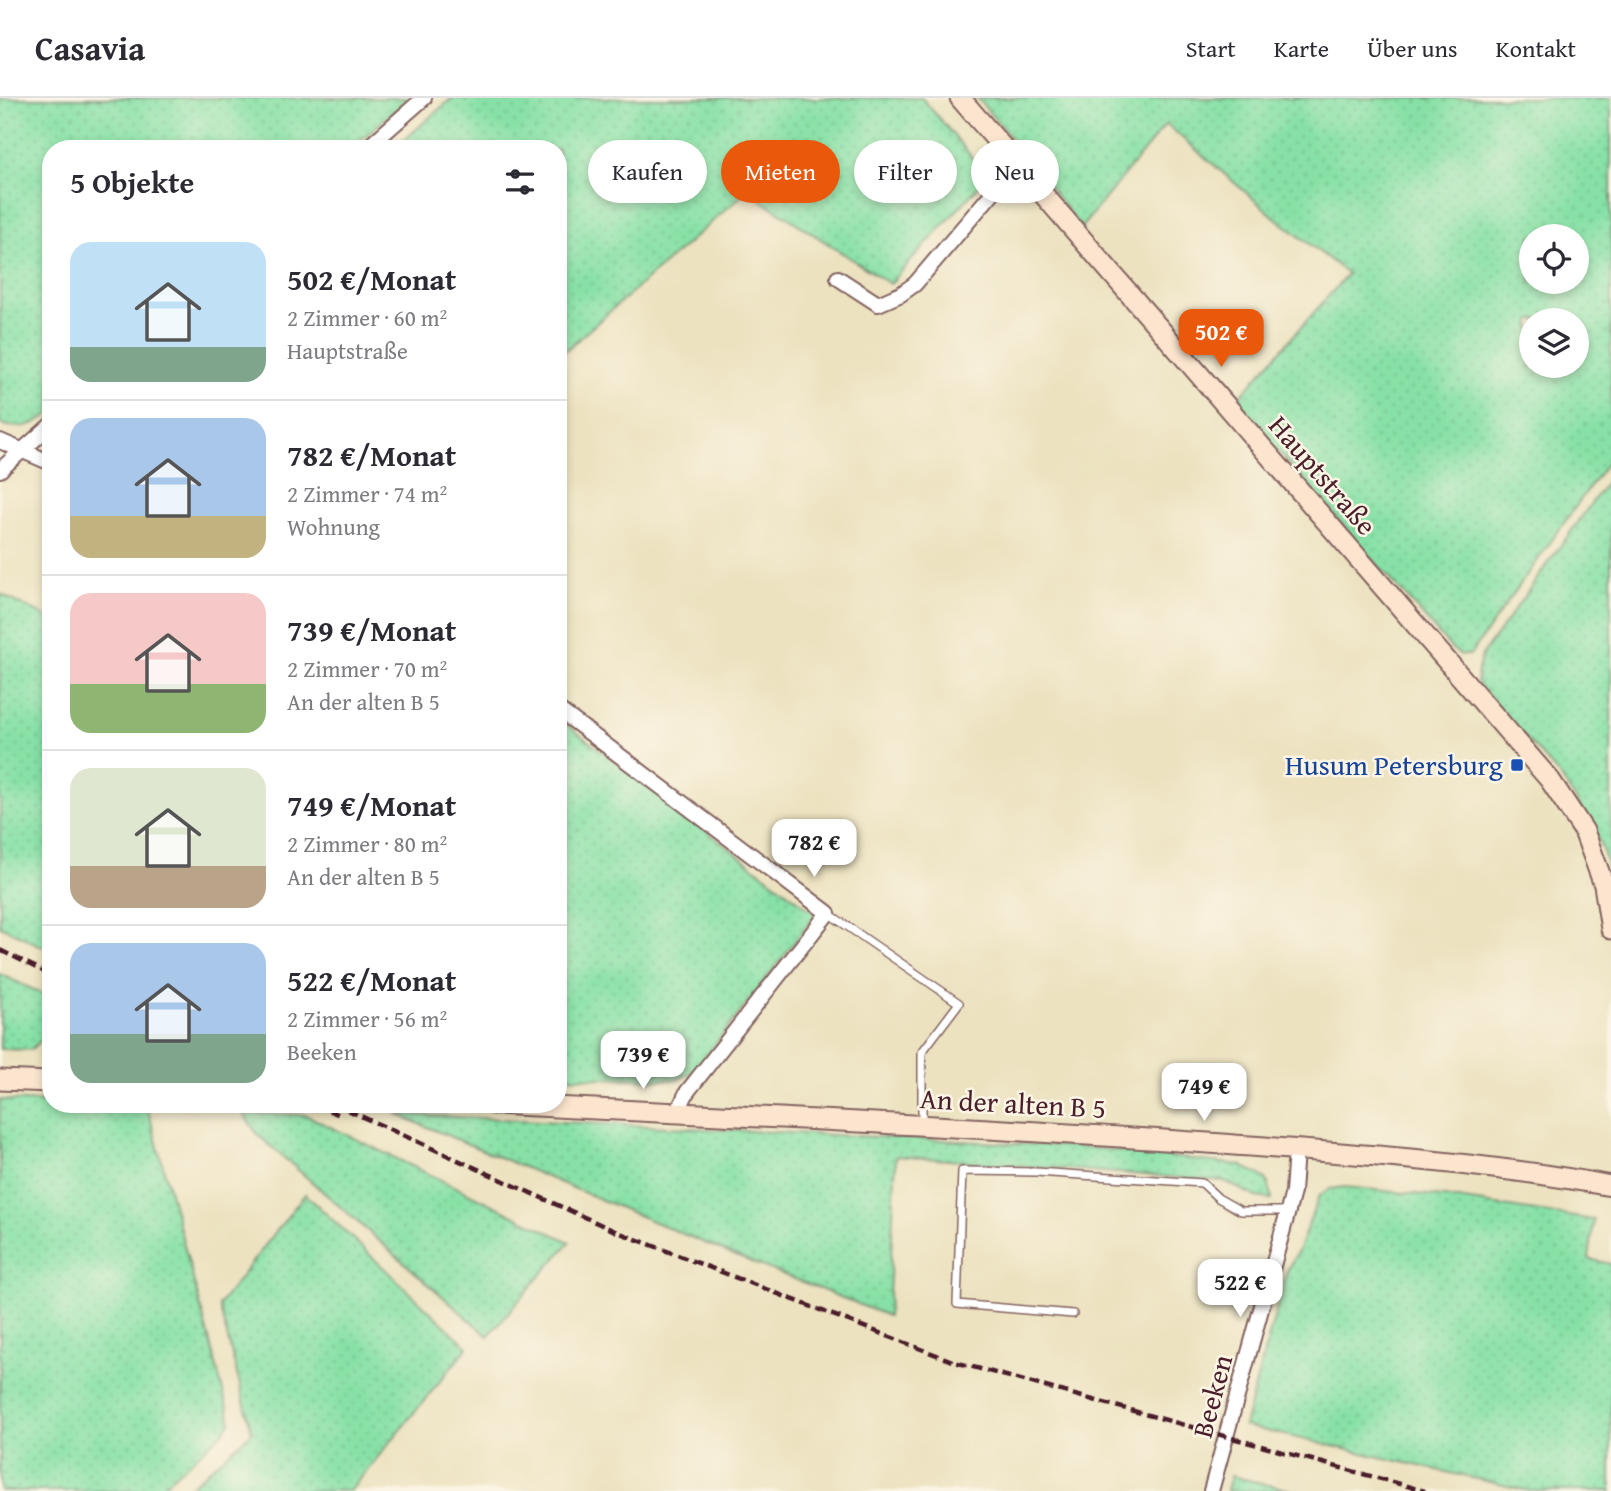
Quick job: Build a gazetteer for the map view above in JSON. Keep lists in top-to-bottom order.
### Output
{
  "streets": {
    "main road": ["Hauptstraße", "An der alten B 5"],
    "street": ["Beeken"]
  },
  "crossings": [
    ["An der alten B 5", "Beeken"]
  ],
  "places": {
    "transit": ["Husum Petersburg"]
  },
  "page": {
    "header": "Casavia",
    "nav": [
      "Start",
      "Karte",
      "Über uns",
      "Kontakt"
    ],
    "chip": [
      "Kaufen",
      "Mieten",
      "Filter",
      "Neu"
    ],
    "heading": "5 Objekte",
    "list": [
      {
        "name": "502 €/Monat",
        "note": "2 Zimmer · 60 m² · Hauptstraße"
      },
      {
        "name": "782 €/Monat",
        "note": "2 Zimmer · 74 m² · Wohnung"
      },
      {
        "name": "739 €/Monat",
        "note": "2 Zimmer · 70 m² · An der alten B 5"
      },
      {
        "name": "749 €/Monat",
        "note": "2 Zimmer · 80 m² · An der alten B 5"
      },
      {
        "name": "522 €/Monat",
        "note": "2 Zimmer · 56 m² · Beeken"
      }
    ],
    "price": [
      "502 €",
      "782 €",
      "739 €",
      "749 €",
      "522 €"
    ]
  }
}
